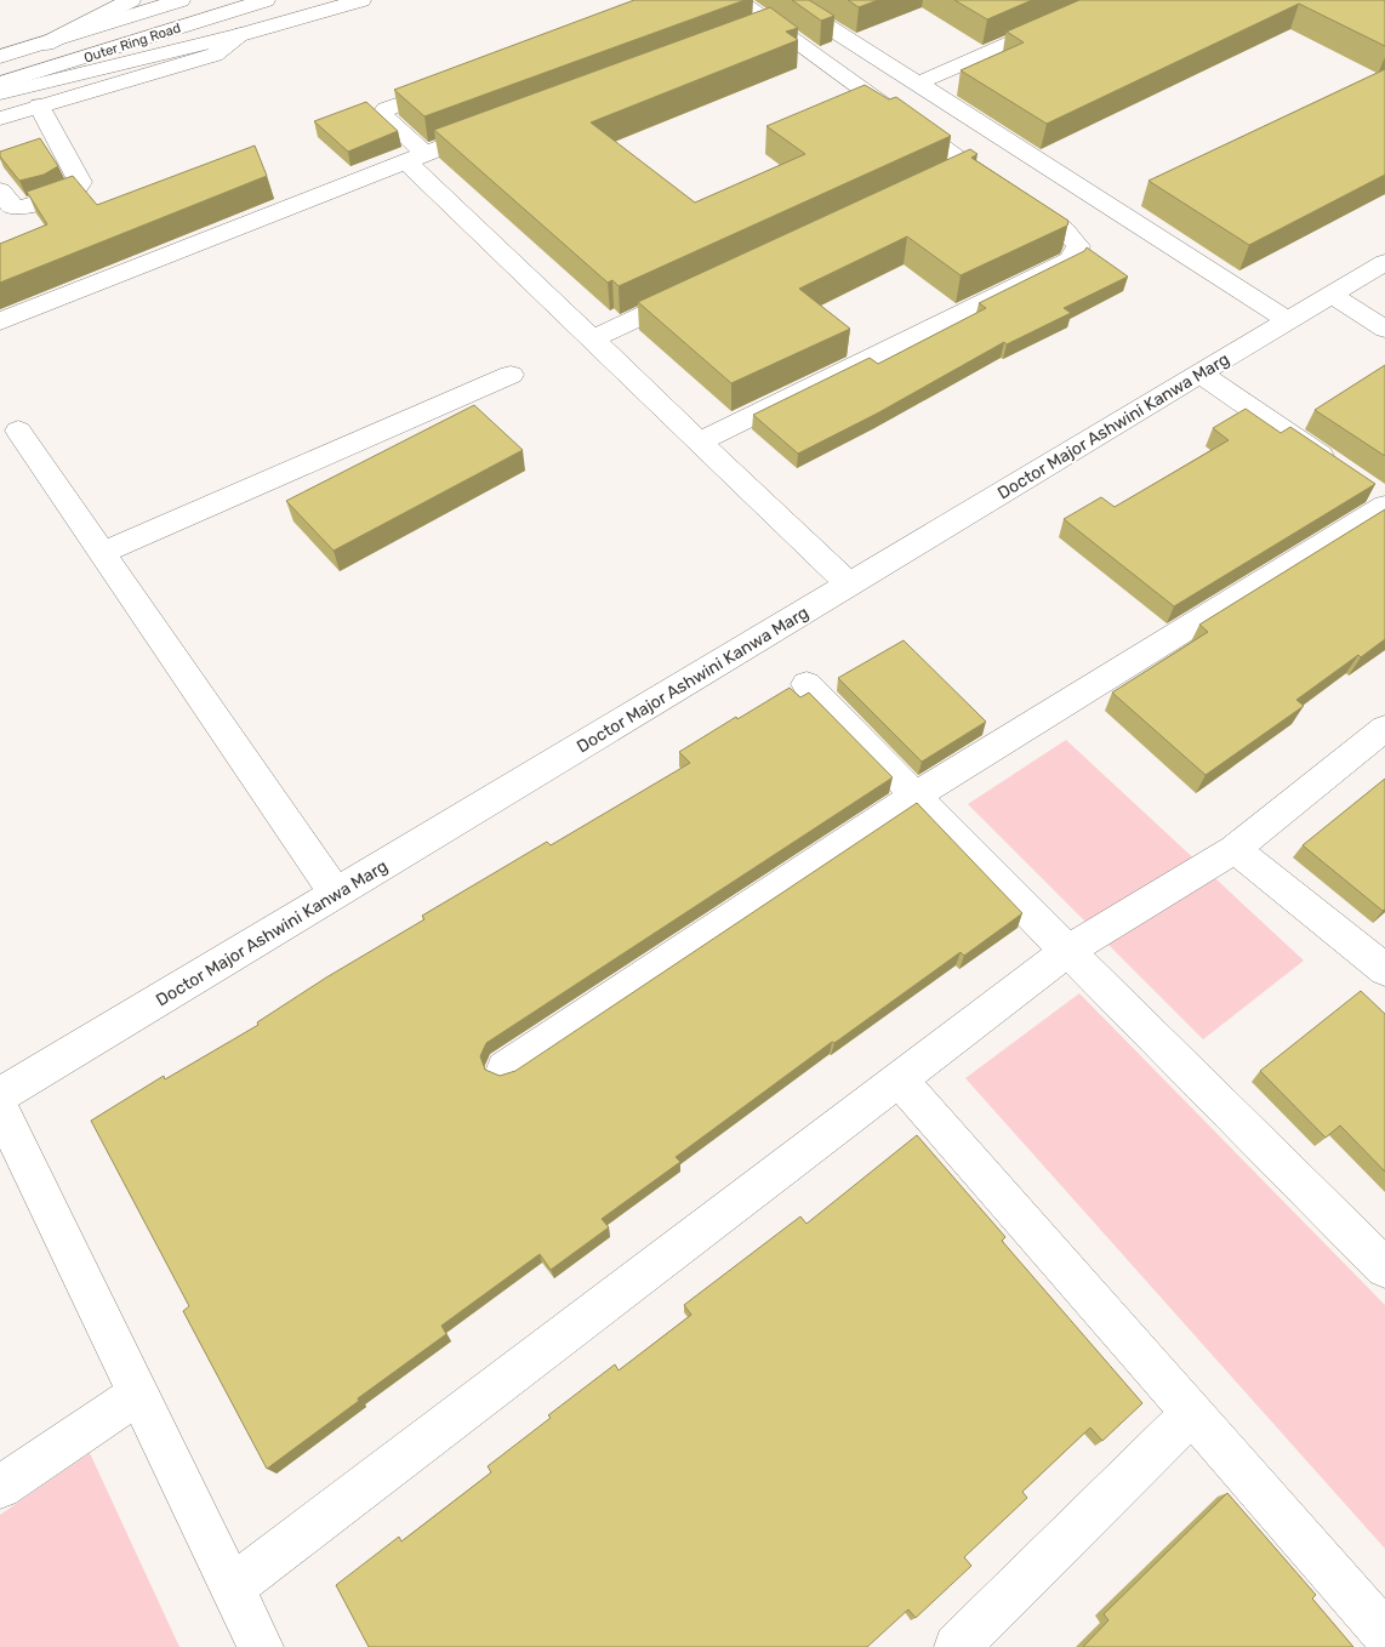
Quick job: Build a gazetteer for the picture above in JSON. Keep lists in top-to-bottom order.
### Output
{
  "streets": {
    "main road": ["Outer Ring Road", "Doctor Major Ashwini Kanwa Marg"]
  }
}
